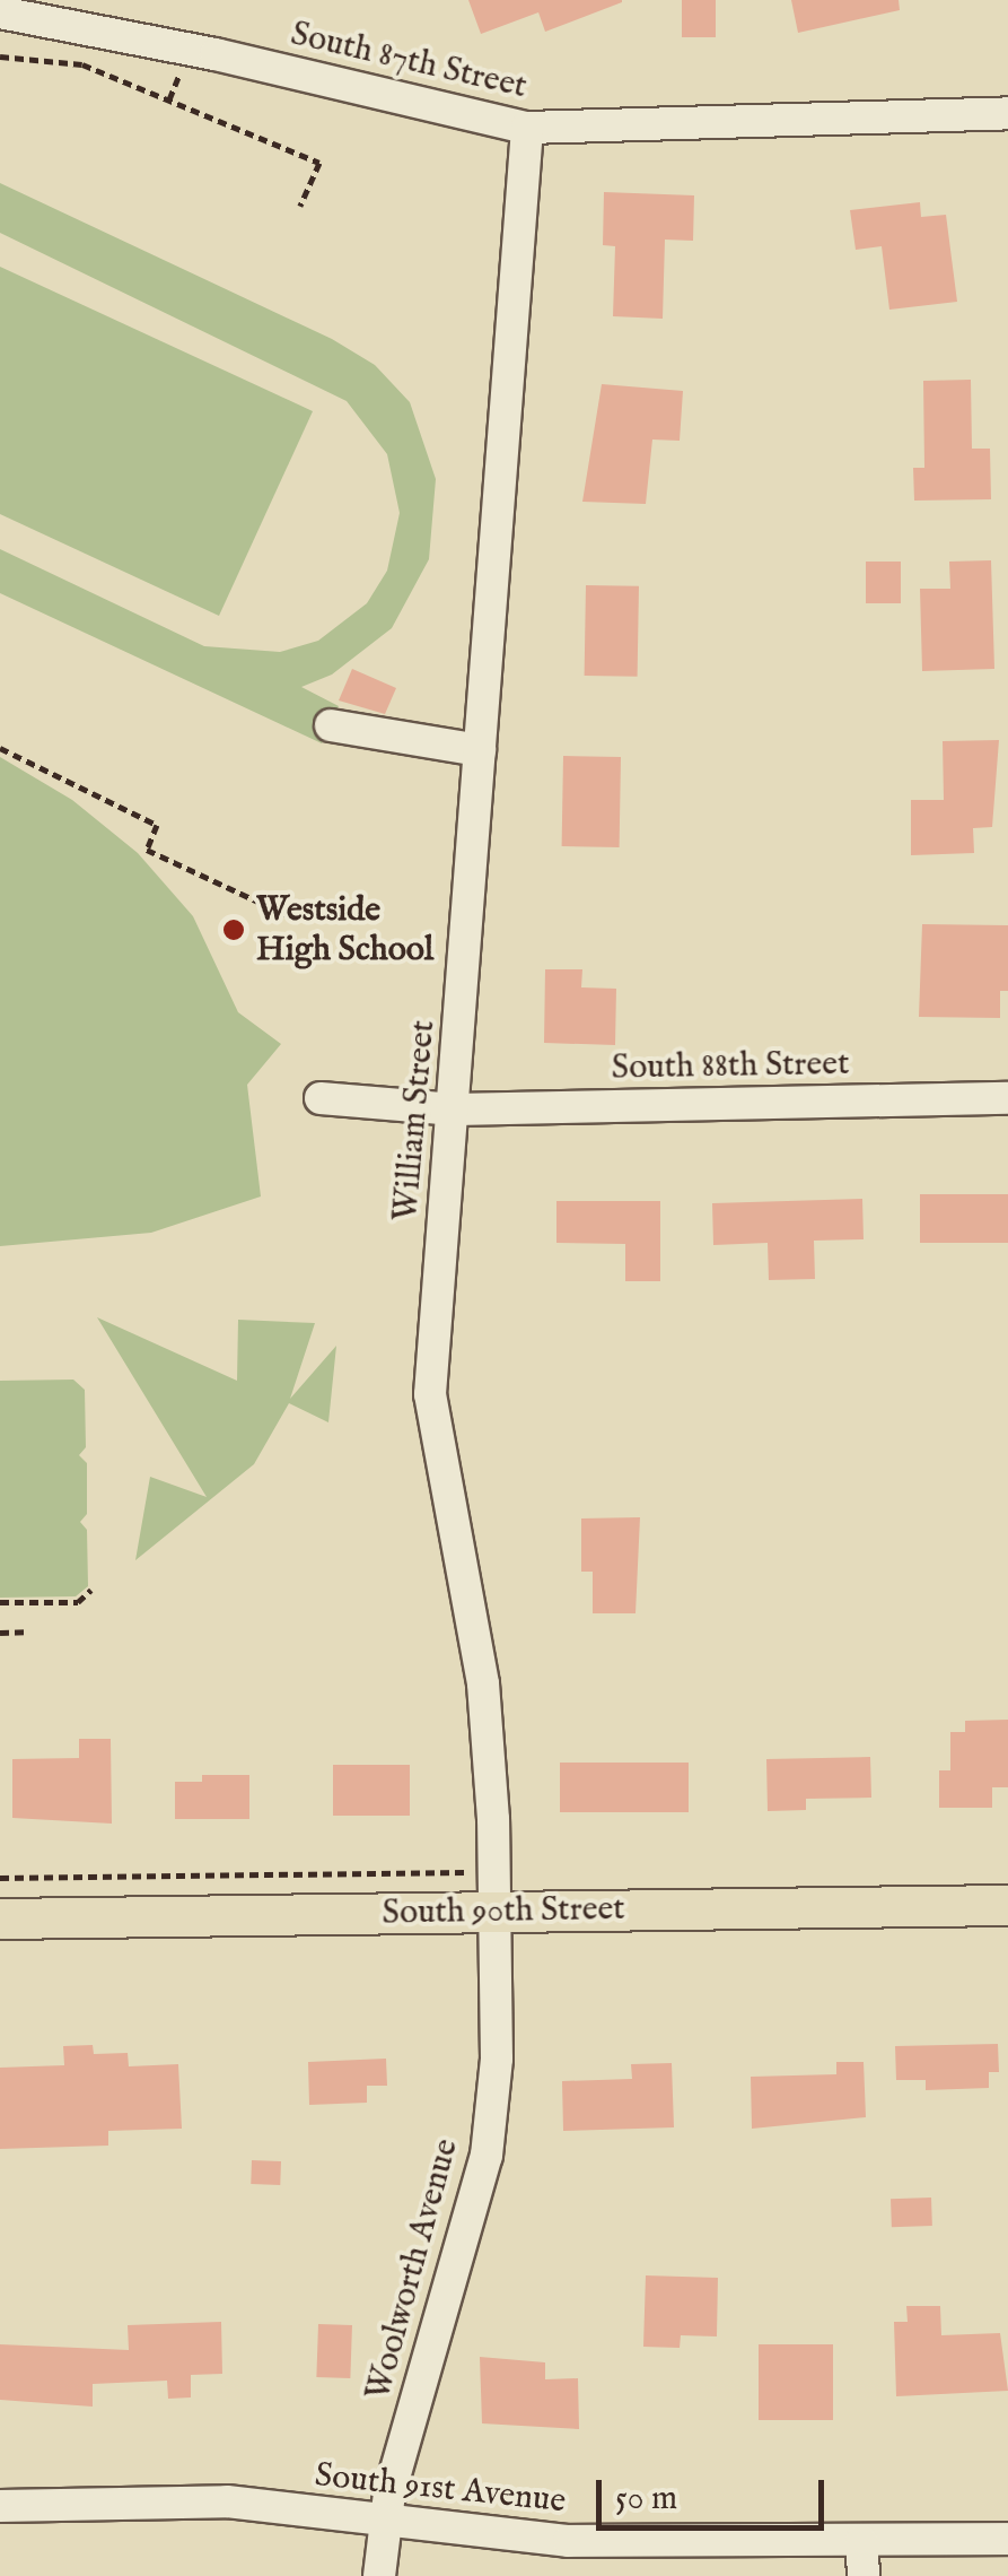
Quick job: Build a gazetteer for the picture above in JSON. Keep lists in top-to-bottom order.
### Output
{
  "streets": {
    "main road": ["South 90th Street"],
    "street": [
      "South 87th Street",
      "South 88th Street",
      "William Street",
      "Woolworth Avenue",
      "South 91st Avenue"
    ]
  },
  "crossings": [
    ["South 87th Street", "William Street"],
    ["South 88th Street", "William Street"],
    ["William Street", "South 90th Street"],
    ["William Street", "Woolworth Avenue"],
    ["South 90th Street", "Woolworth Avenue"],
    ["Woolworth Avenue", "South 91st Avenue"]
  ],
  "places": ["Westside High School"],
  "scale_bar": "50 m"
}
